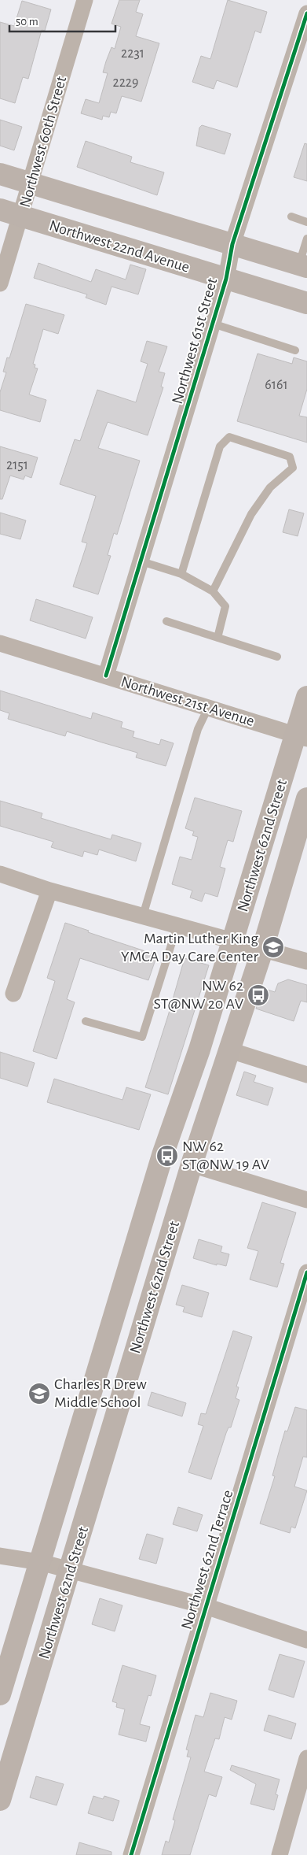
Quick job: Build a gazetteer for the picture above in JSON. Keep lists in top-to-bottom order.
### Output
{
  "streets": {
    "main road": ["Northwest 22nd Avenue", "Northwest 62nd Street"],
    "street": [
      "Northwest 60th Street",
      "Northwest 61st Street",
      "Northwest 21st Avenue",
      "Northwest 62nd Terrace"
    ]
  },
  "crossings": [
    ["Northwest 60th Street", "Northwest 22nd Avenue"],
    ["Northwest 22nd Avenue", "Northwest 61st Street"],
    ["Northwest 61st Street", "Northwest 21st Avenue"],
    ["Northwest 21st Avenue", "Northwest 62nd Street"]
  ],
  "places": {
    "school or university": ["Martin Luther King YMCA Day Care Center", "Charles R Drew Middle School"],
    "bus stop": ["NW 62 ST@NW 20 AV", "NW 62 ST@NW 19 AV"]
  },
  "house_numbers": [
    "2231",
    "2229",
    "6161",
    "2151"
  ],
  "scale_bar": "50 m"
}
